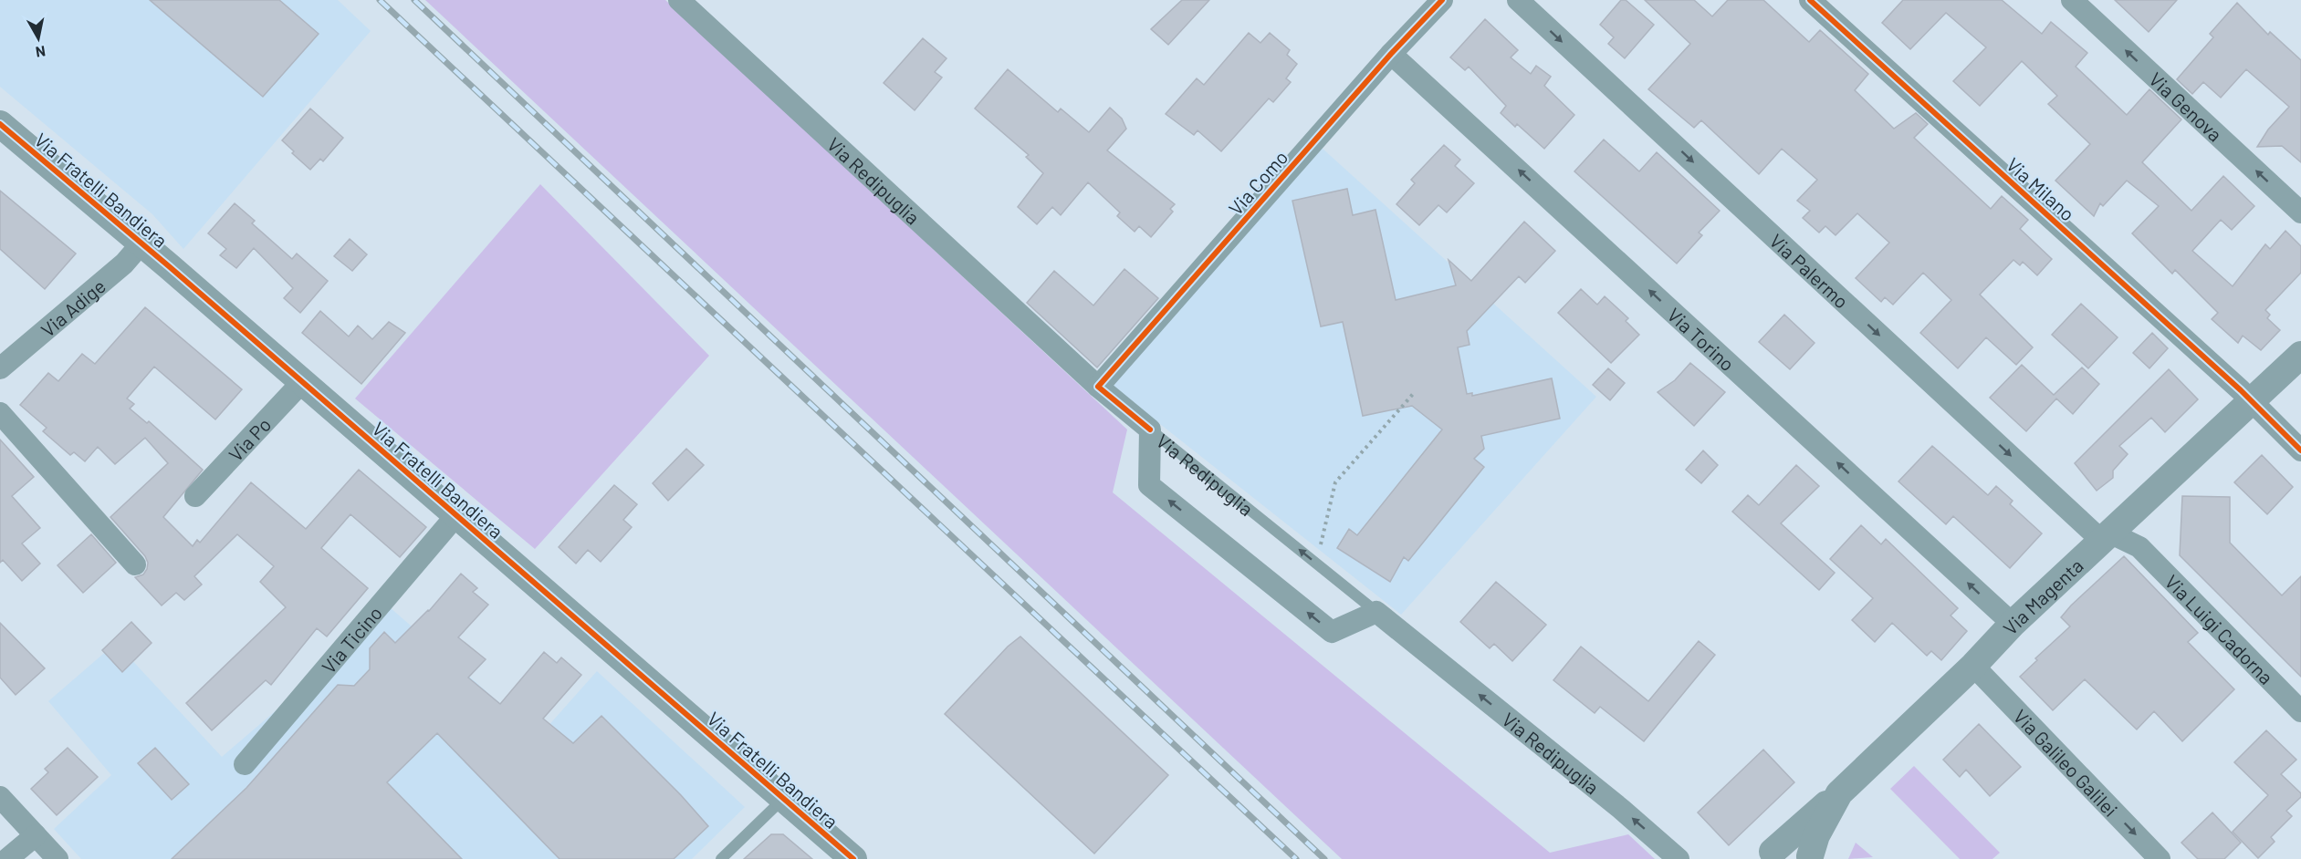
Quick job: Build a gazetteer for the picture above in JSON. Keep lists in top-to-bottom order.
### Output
{
  "streets": {
    "street": [
      "Via Genova",
      "Via Redipuglia",
      "Via Como",
      "Via Milano",
      "Via Fratelli Bandiera",
      "Via Palermo",
      "Via Adige",
      "Via Torino",
      "Via Po",
      "Via Magenta",
      "Via Luigi Cadorna",
      "Via Ticino",
      "Via Galileo Galilei"
    ]
  },
  "crossings": [
    ["Via Redipuglia", "Via Como"],
    ["Via Como", "Via Torino"],
    ["Via Milano", "Via Magenta"],
    ["Via Fratelli Bandiera", "Via Adige"],
    ["Via Fratelli Bandiera", "Via Po"],
    ["Via Fratelli Bandiera", "Via Ticino"],
    ["Via Palermo", "Via Magenta"],
    ["Via Palermo", "Via Luigi Cadorna"],
    ["Via Torino", "Via Magenta"],
    ["Via Magenta", "Via Luigi Cadorna"],
    ["Via Magenta", "Via Galileo Galilei"]
  ],
  "one_way": [
    "Via Genova",
    "Via Redipuglia",
    "Via Palermo",
    "Via Torino",
    "Via Galileo Galilei"
  ],
  "north": "bottom"
}
